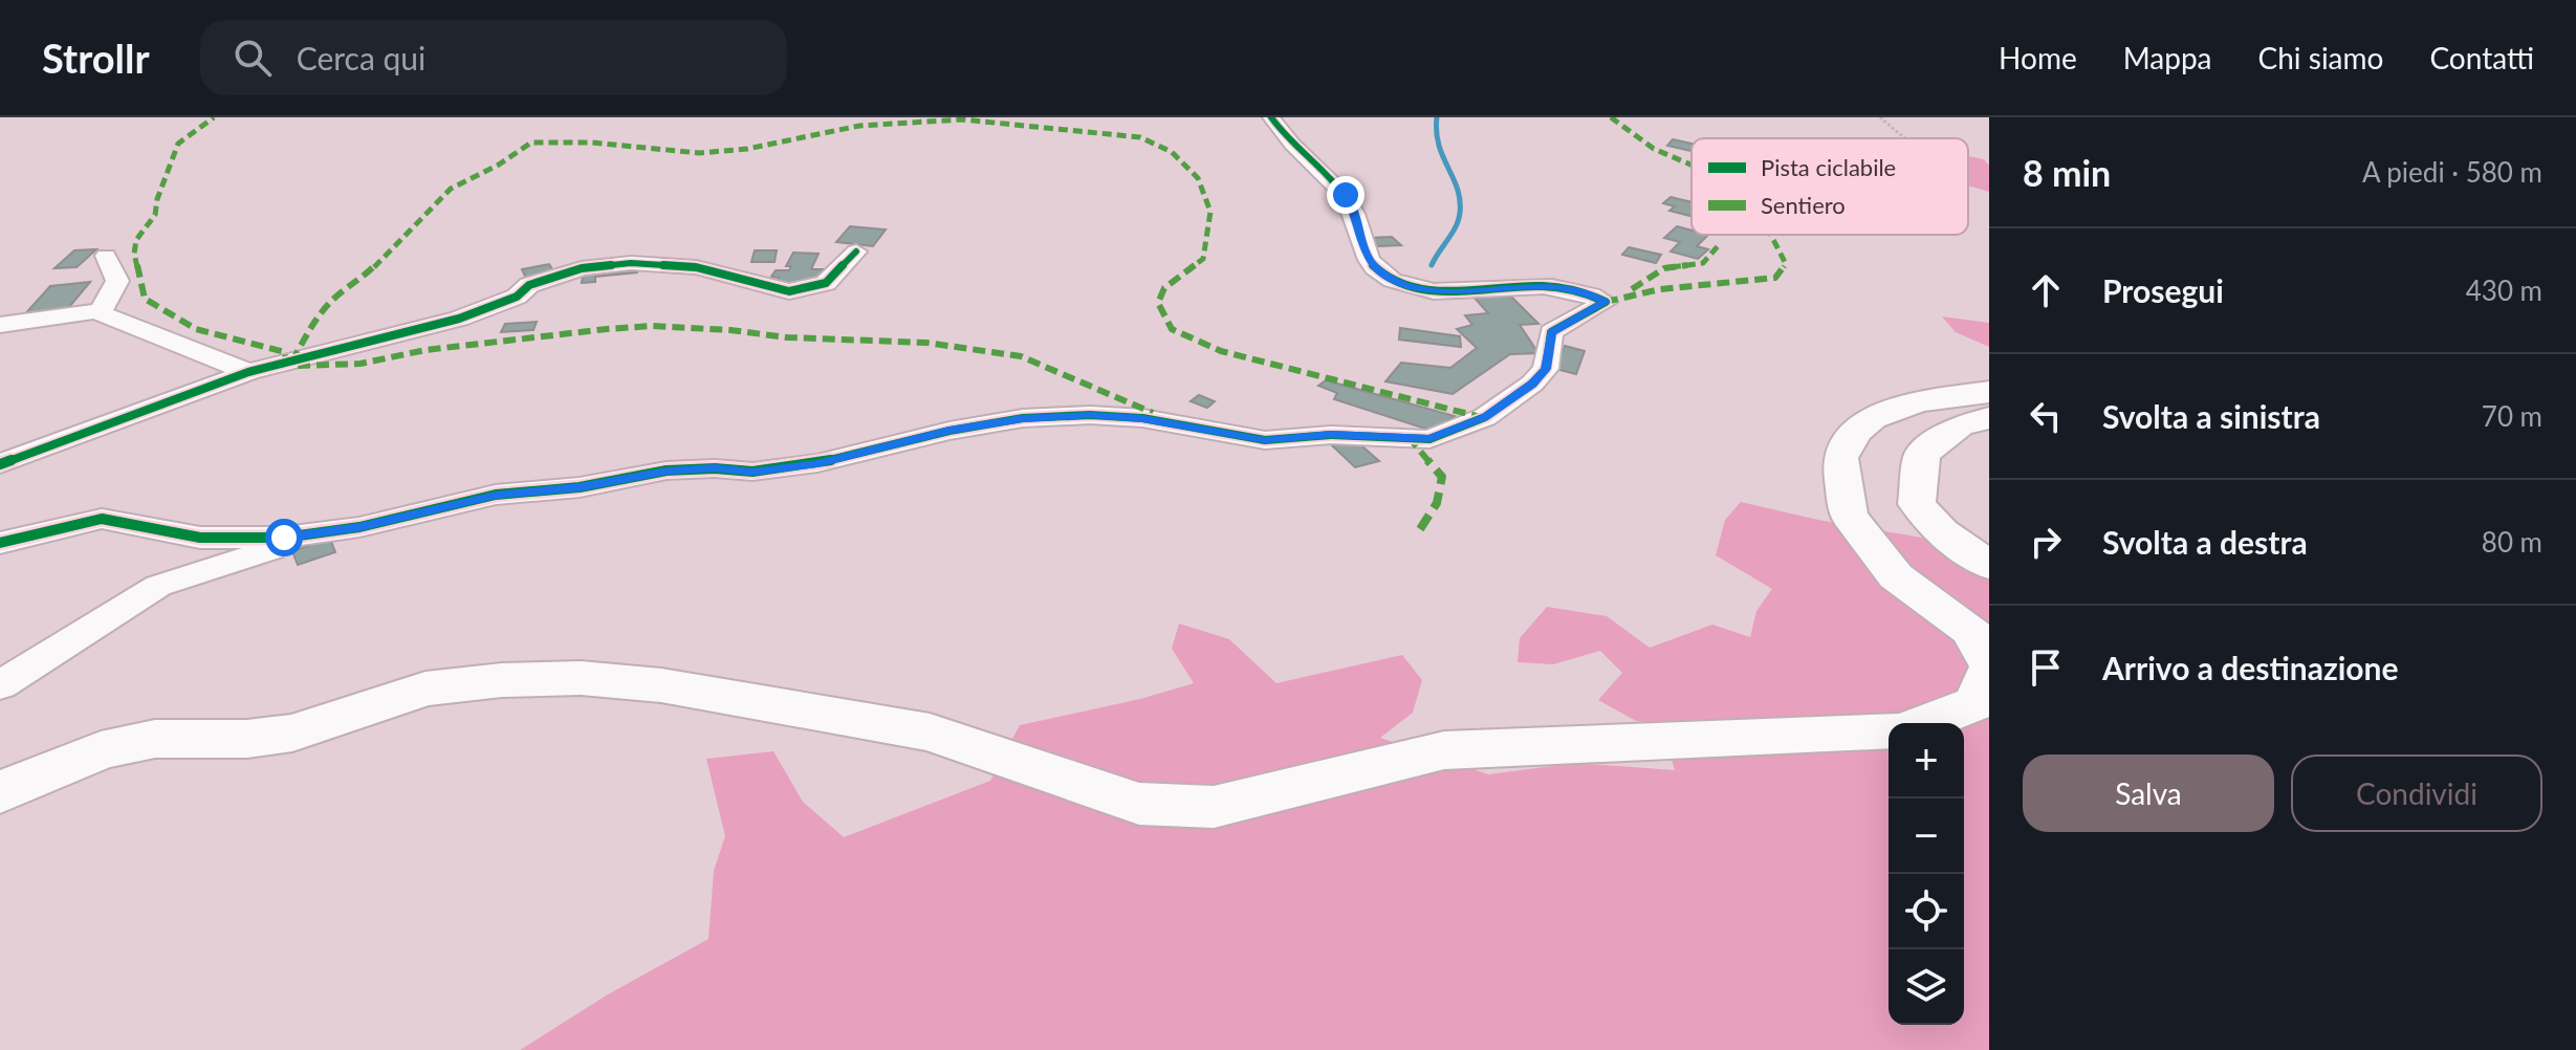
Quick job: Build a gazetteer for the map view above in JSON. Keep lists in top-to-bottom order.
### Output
{
  "legend": ["Pista ciclabile", "Sentiero"],
  "page": {
    "header": "Strollr",
    "search": "Cerca qui",
    "nav": [
      "Home",
      "Mappa",
      "Chi siamo",
      "Contatti"
    ],
    "heading": ["8 min", "A piedi · 580 m"],
    "list": [
      ["Prosegui", "430 m"],
      ["Svolta a sinistra", "70 m"],
      ["Svolta a destra", "80 m"],
      "Arrivo a destinazione"
    ],
    "map_buttons": ["+", "−"],
    "buttons": ["Salva", "Condividi"]
  }
}
